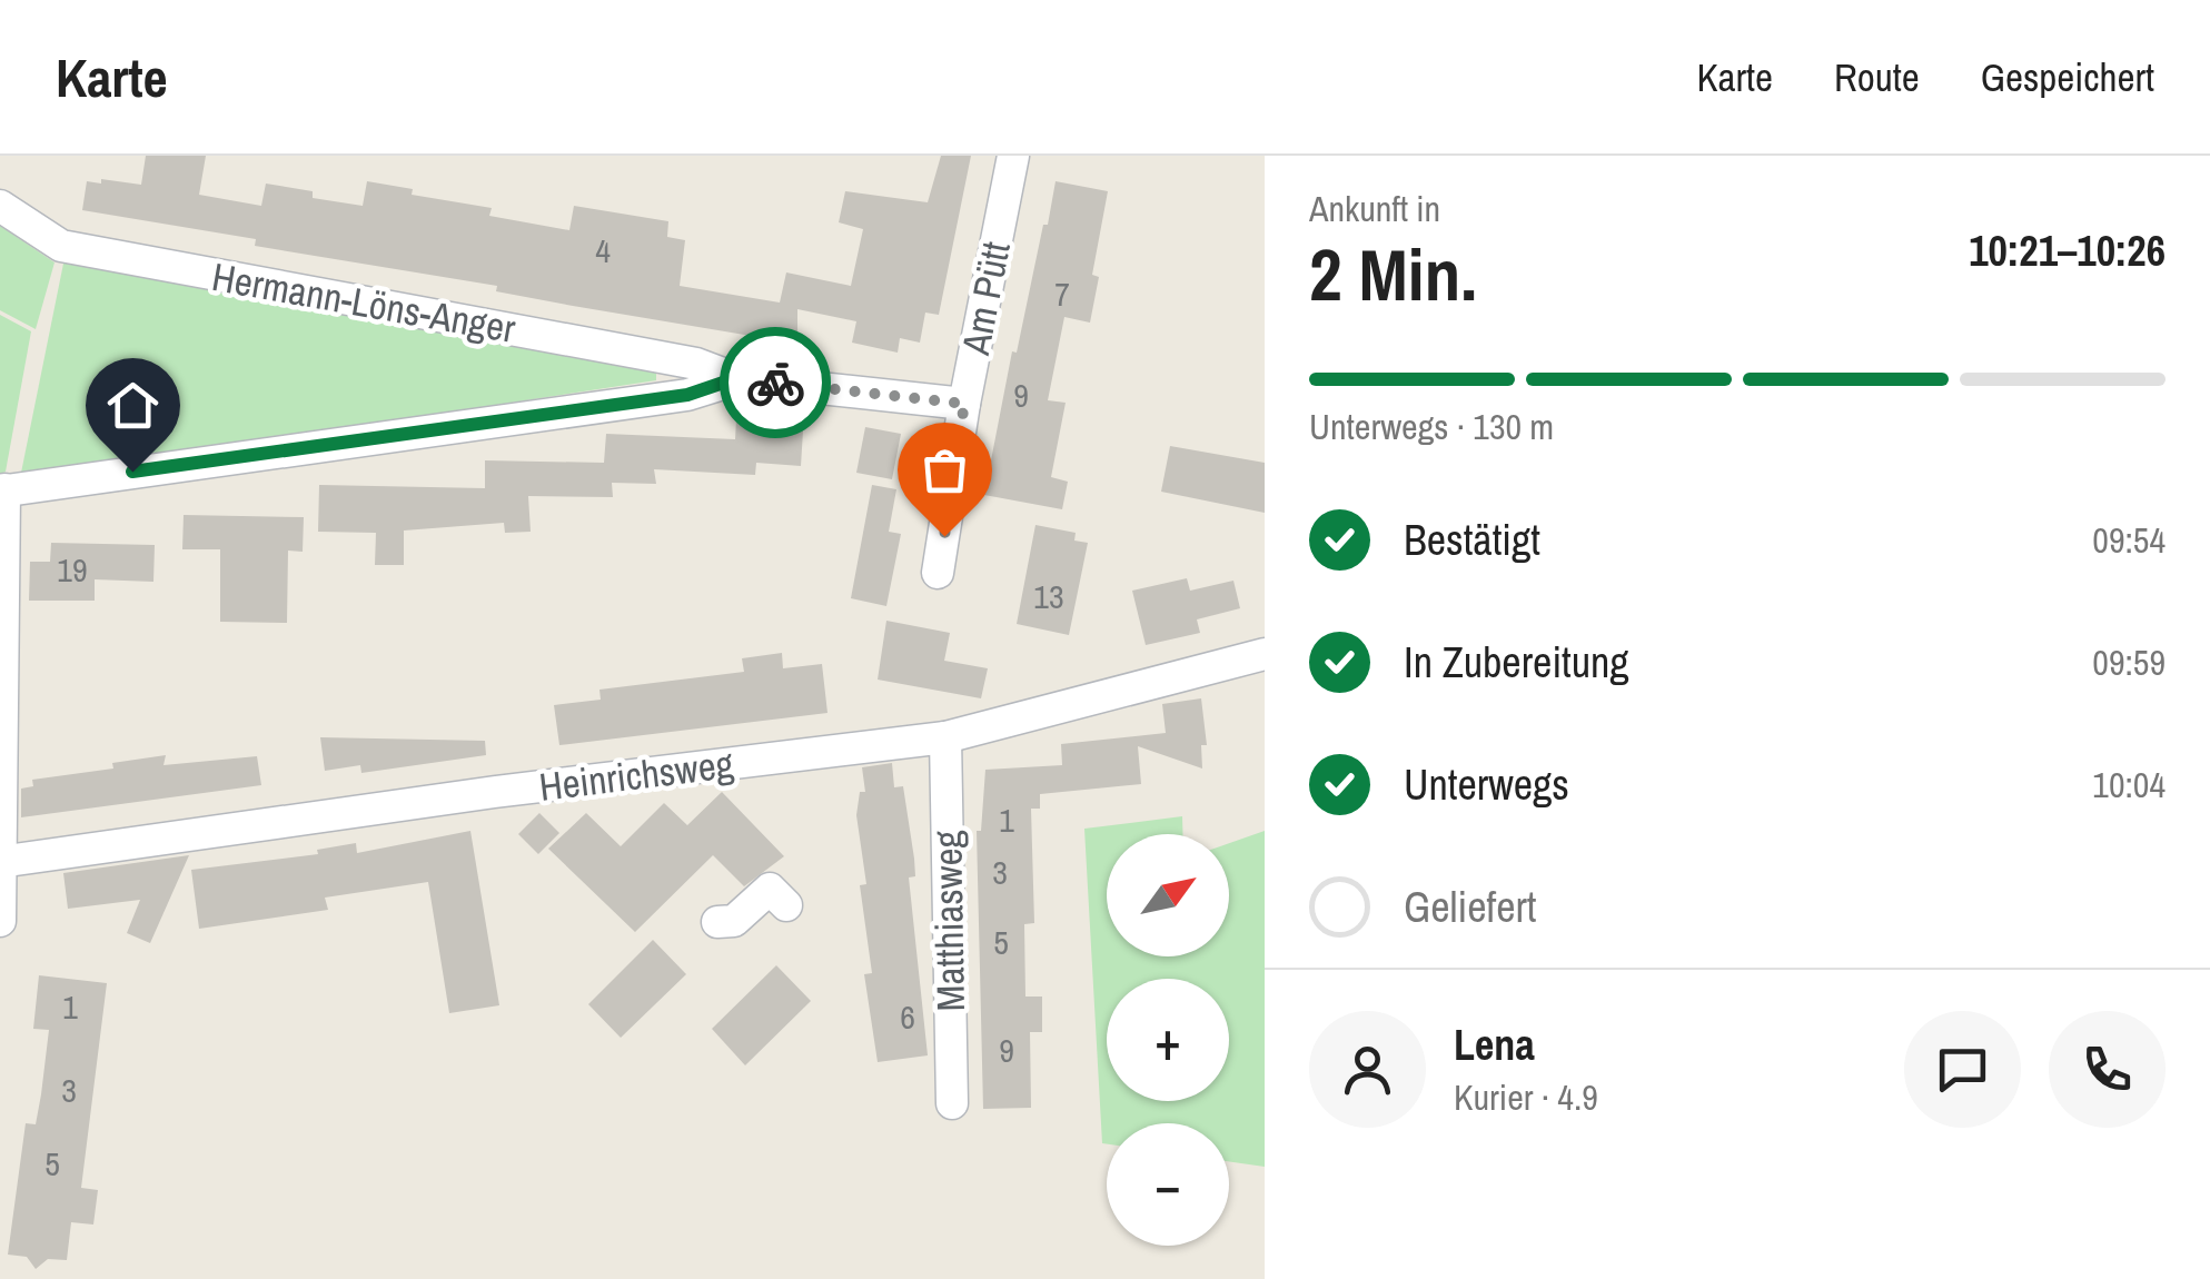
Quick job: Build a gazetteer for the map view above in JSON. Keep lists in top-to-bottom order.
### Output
{
  "streets": {
    "street": [
      "Am Pütt",
      "Hermann-Löns-Anger",
      "Heinrichsweg",
      "Matthiasweg"
    ]
  },
  "crossings": [
    ["Am Pütt", "Hermann-Löns-Anger"],
    ["Heinrichsweg", "Matthiasweg"]
  ],
  "house_numbers": [
    "4",
    "7",
    "9",
    "19",
    "13",
    "1",
    "3",
    "5",
    "1",
    "6",
    "9",
    "3",
    "5"
  ],
  "north": "top right",
  "page": {
    "header": "Karte",
    "nav": ["Karte", "Route", "Gespeichert"],
    "heading": ["2 Min.", "Ankunft in", "10:21–10:26"],
    "panel": ["Lena", "Kurier · 4.9"],
    "bar": "Unterwegs · 130 m",
    "list": [
      ["Bestätigt", "09:54"],
      ["In Zubereitung", "09:59"],
      ["Unterwegs", "10:04"],
      "Geliefert"
    ],
    "map_buttons": ["+", "−"]
  }
}
